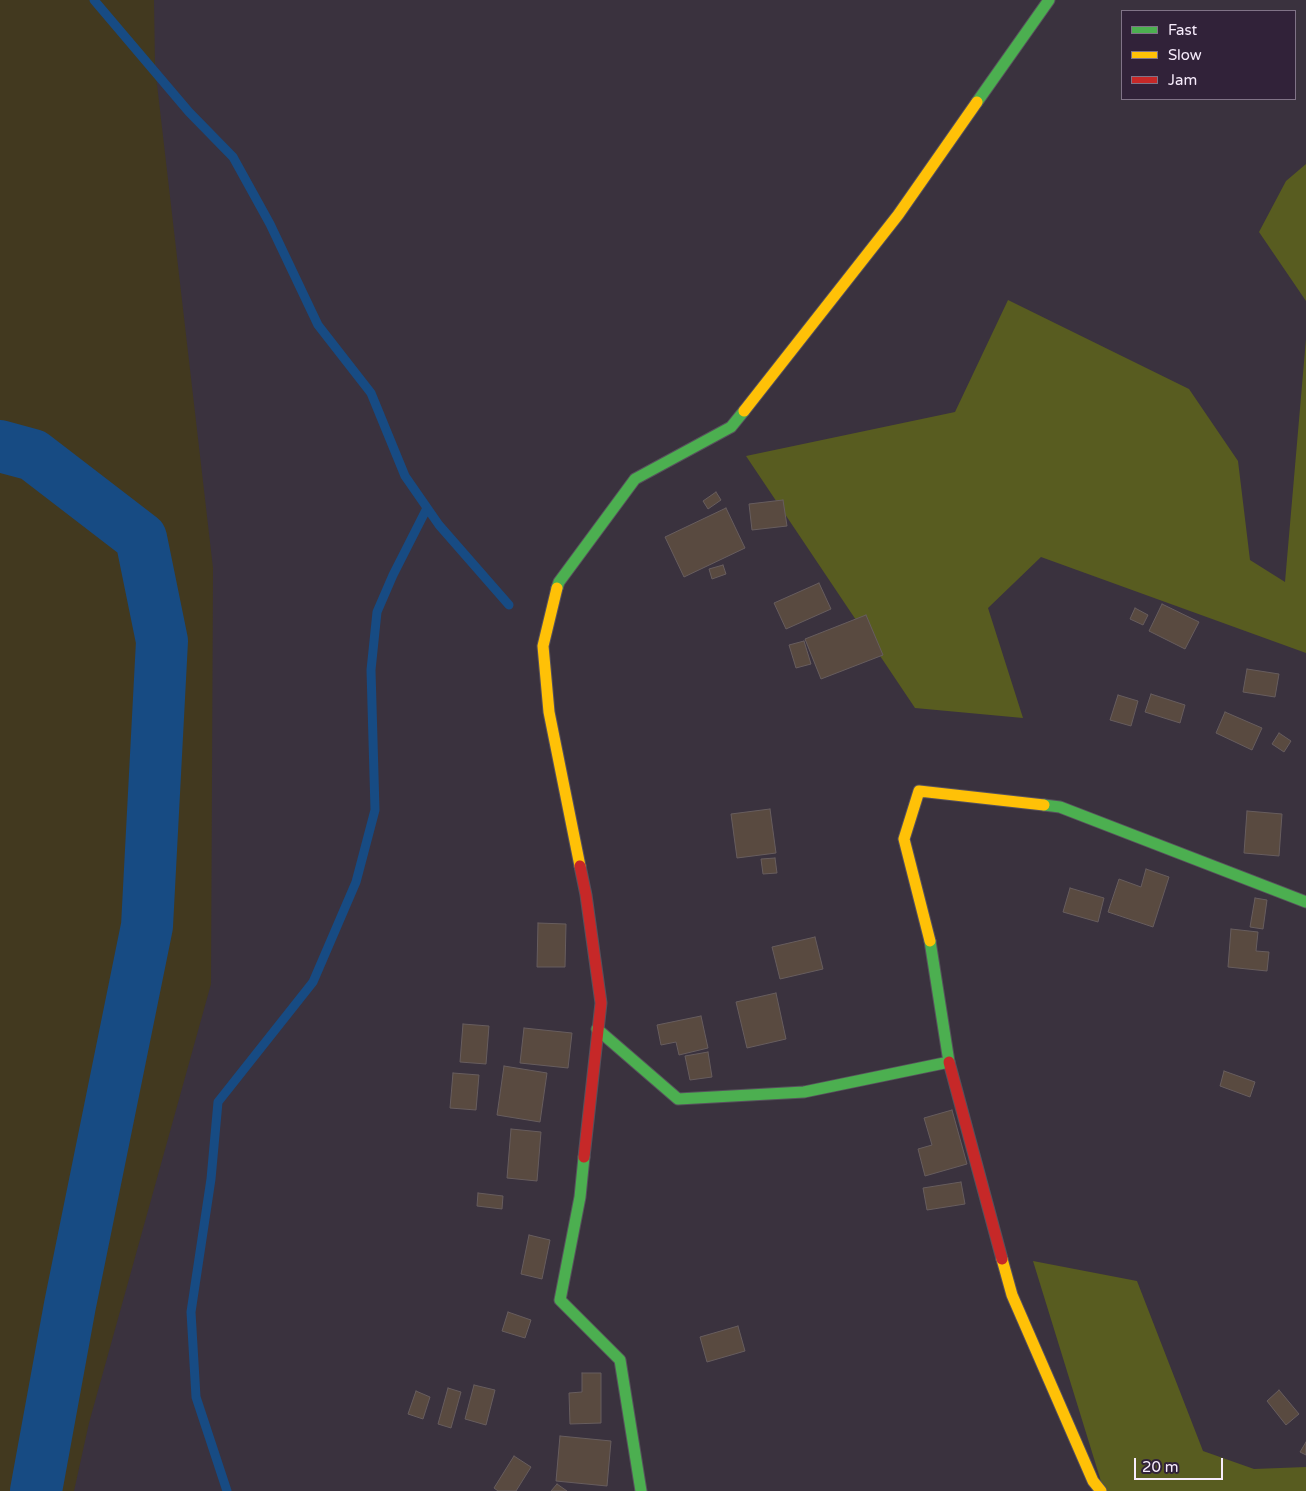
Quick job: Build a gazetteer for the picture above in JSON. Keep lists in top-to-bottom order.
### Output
{
  "legend": ["Fast", "Slow", "Jam"],
  "scale_bar": "20 m"
}
